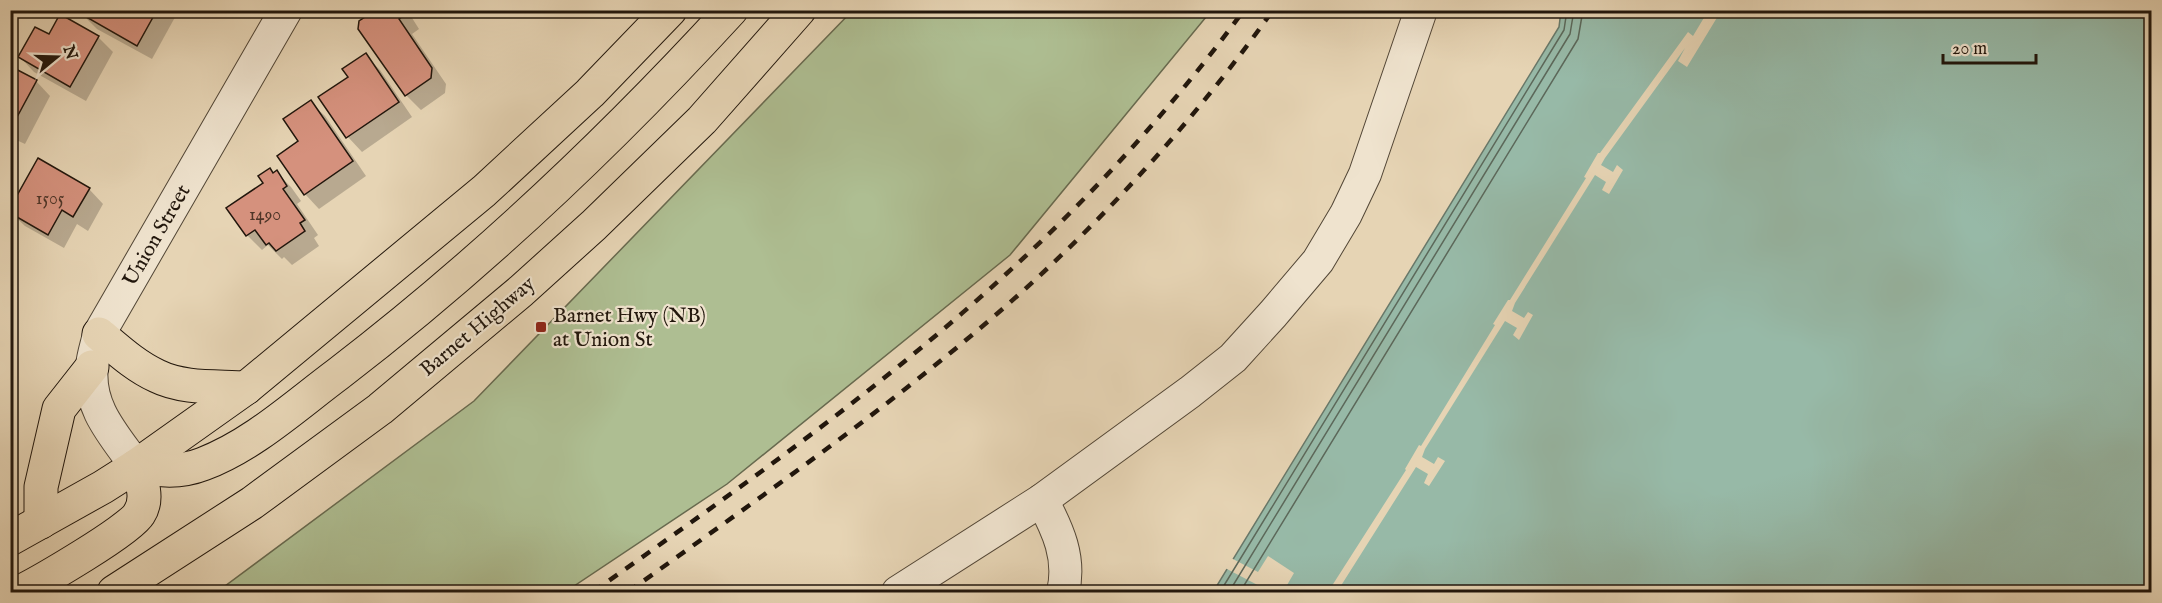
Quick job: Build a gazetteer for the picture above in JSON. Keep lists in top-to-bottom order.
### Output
{
  "streets": {
    "main road": ["Barnet Highway"],
    "street": ["Union Street"]
  },
  "places": {
    "transit": ["Barnet Hwy (NB) at Union St"]
  },
  "house_numbers": ["1505", "1490"],
  "scale_bar": "20 m",
  "north": "right"
}
